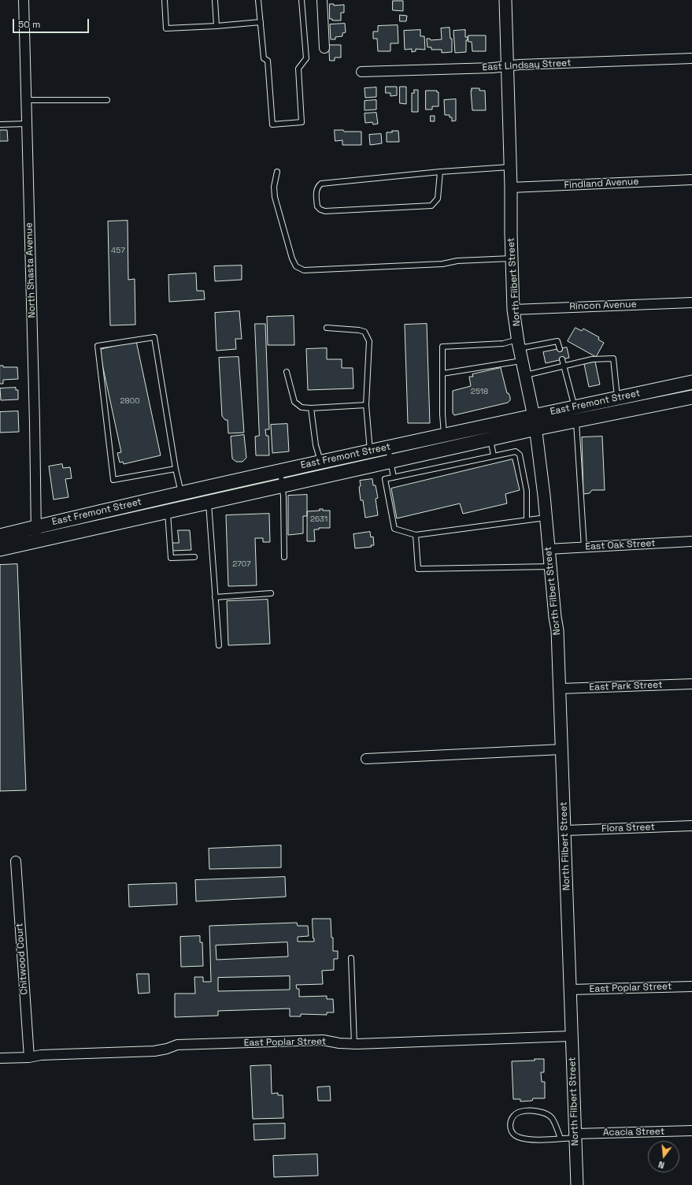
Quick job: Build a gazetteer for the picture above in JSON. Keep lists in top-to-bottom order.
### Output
{
  "streets": {
    "main road": ["East Fremont Street"],
    "street": [
      "East Lindsay Street",
      "Findland Avenue",
      "North Shasta Avenue",
      "North Filbert Street",
      "Rincon Avenue",
      "East Oak Street",
      "East Park Street",
      "Flora Street",
      "Chitwood Court",
      "East Poplar Street",
      "Acacia Street"
    ]
  },
  "crossings": [
    ["East Lindsay Street", "North Filbert Street"],
    ["Findland Avenue", "North Filbert Street"],
    ["North Shasta Avenue", "East Fremont Street"],
    ["North Filbert Street", "Rincon Avenue"],
    ["North Filbert Street", "East Fremont Street"],
    ["North Filbert Street", "East Oak Street"],
    ["North Filbert Street", "East Park Street"],
    ["North Filbert Street", "Flora Street"],
    ["North Filbert Street", "East Poplar Street"],
    ["North Filbert Street", "Acacia Street"],
    ["Chitwood Court", "East Poplar Street"]
  ],
  "house_numbers": [
    "457",
    "2518",
    "2800",
    "2631",
    "2707"
  ],
  "scale_bar": "50 m",
  "north": "bottom"
}
